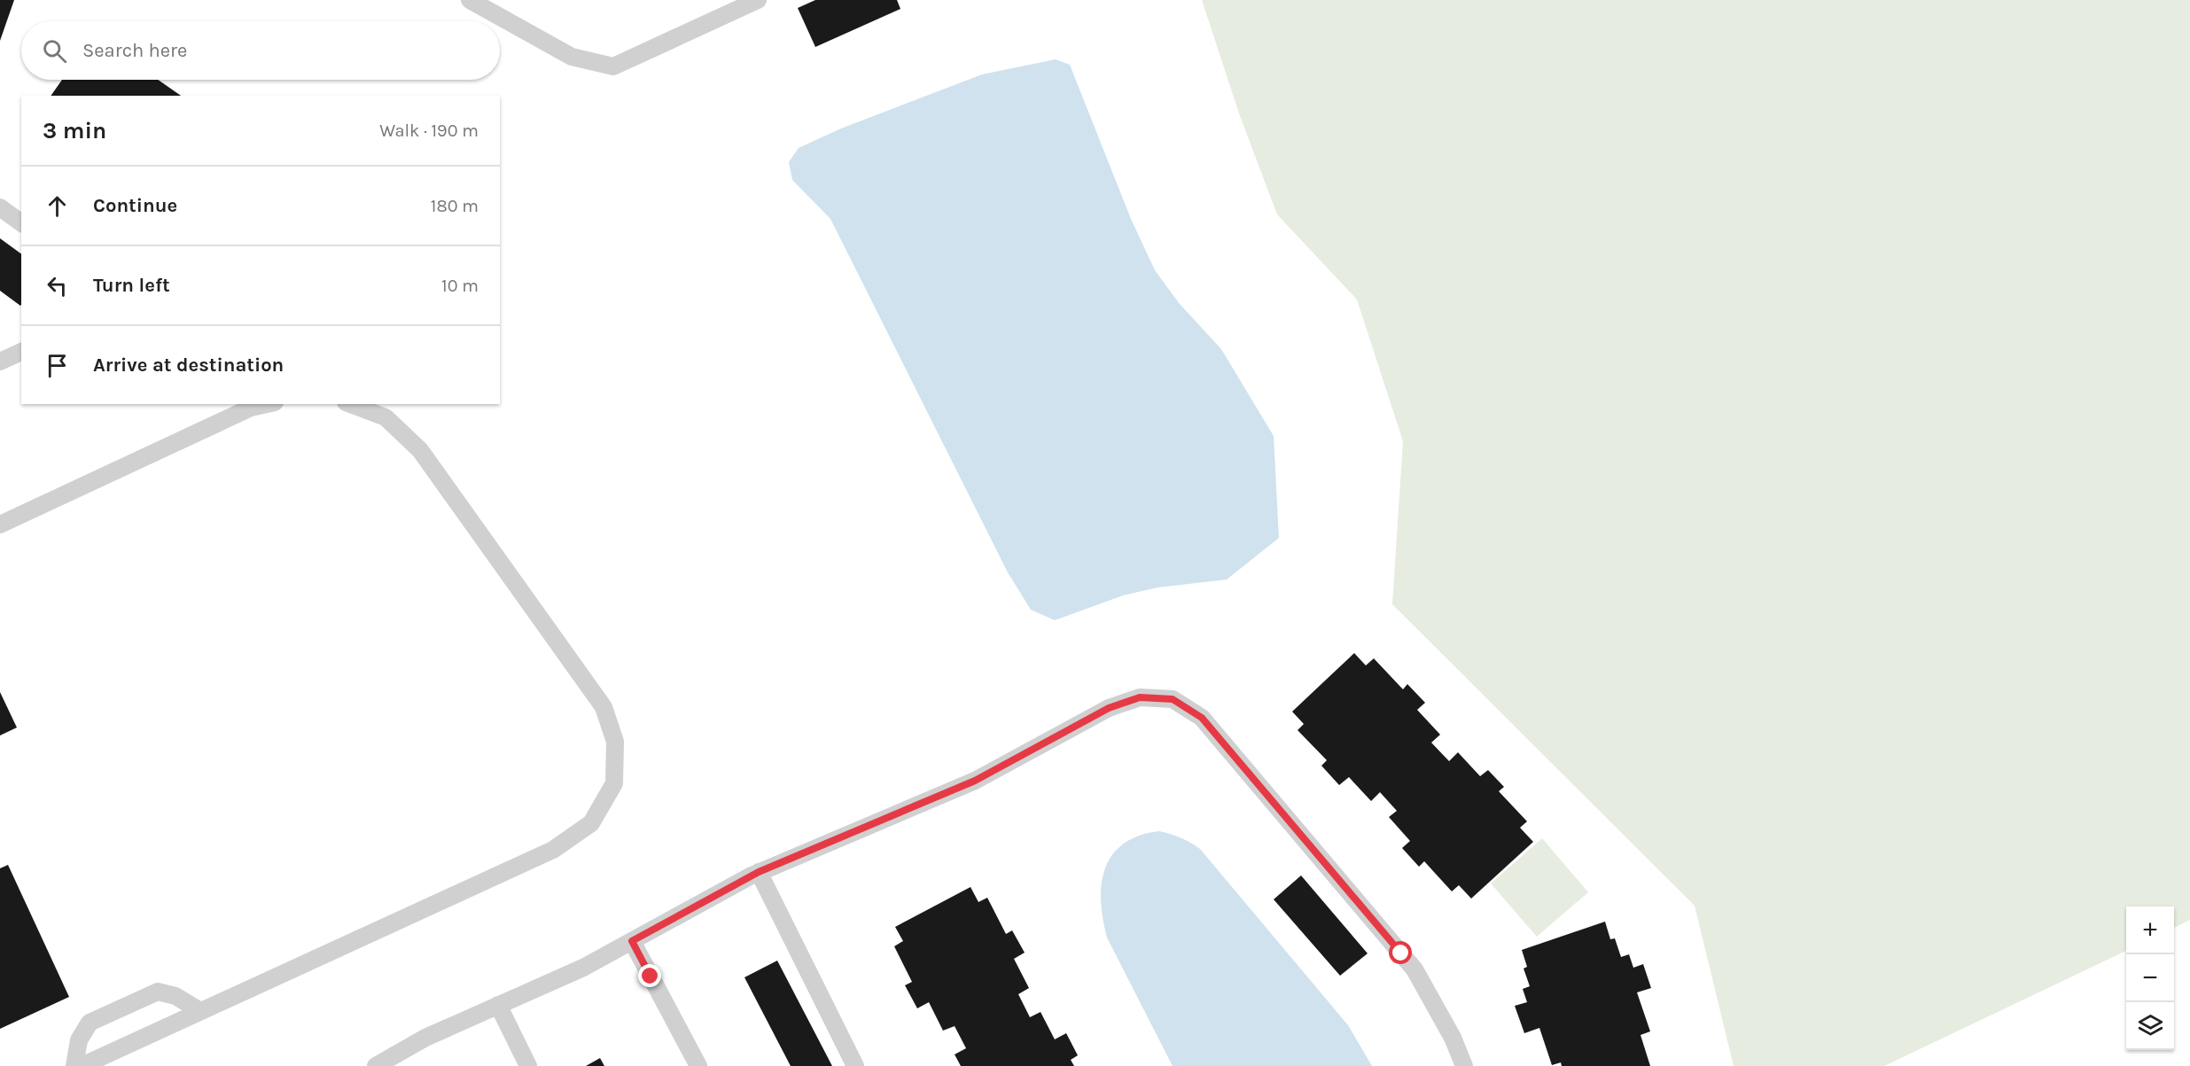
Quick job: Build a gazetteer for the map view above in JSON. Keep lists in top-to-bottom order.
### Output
{
  "page": {
    "search": "Search here",
    "heading": ["3 min", "Walk · 190 m"],
    "list": [
      ["Continue", "180 m"],
      ["Turn left", "10 m"],
      "Arrive at destination"
    ],
    "map_buttons": ["+", "−"]
  }
}
